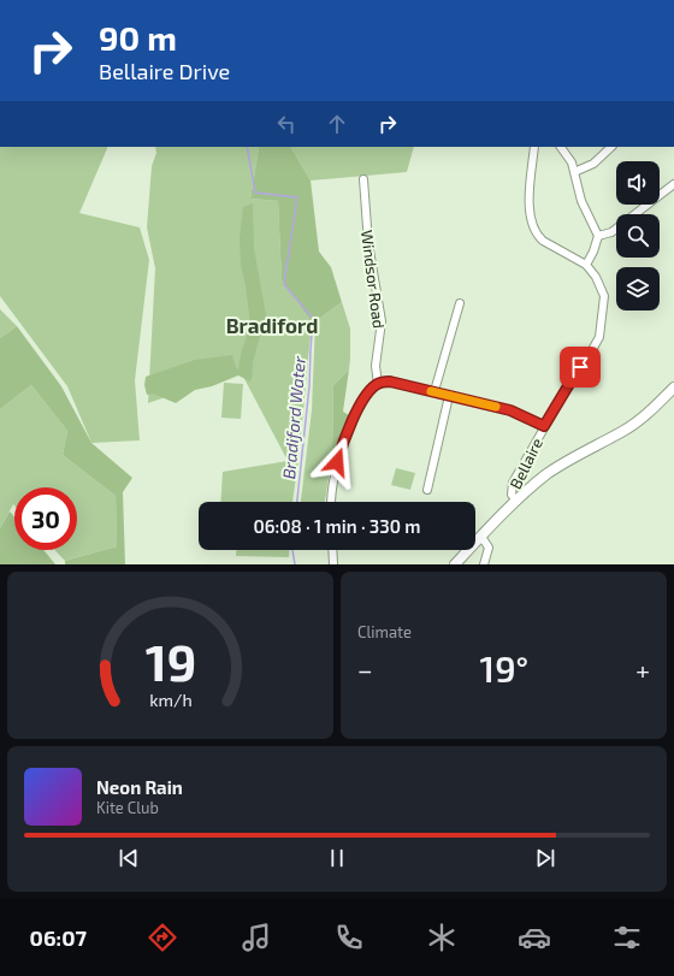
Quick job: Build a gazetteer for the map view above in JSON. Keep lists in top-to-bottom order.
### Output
{
  "streets": {
    "street": ["Windsor Road", "Bellaire"]
  },
  "districts": ["Bradiford"],
  "water": ["Bradiford Water"],
  "page": {
    "turn": ["90 m", "Bellaire Drive"],
    "limit": "30",
    "trip": "06:08 · 1 min · 330 m",
    "tile": "Climate",
    "heat": ["−", "19°", "+"],
    "song": ["Neon Rain", "Kite Club"],
    "tabs": "06:07",
    "gauge": ["19", "km/h"]
  }
}
